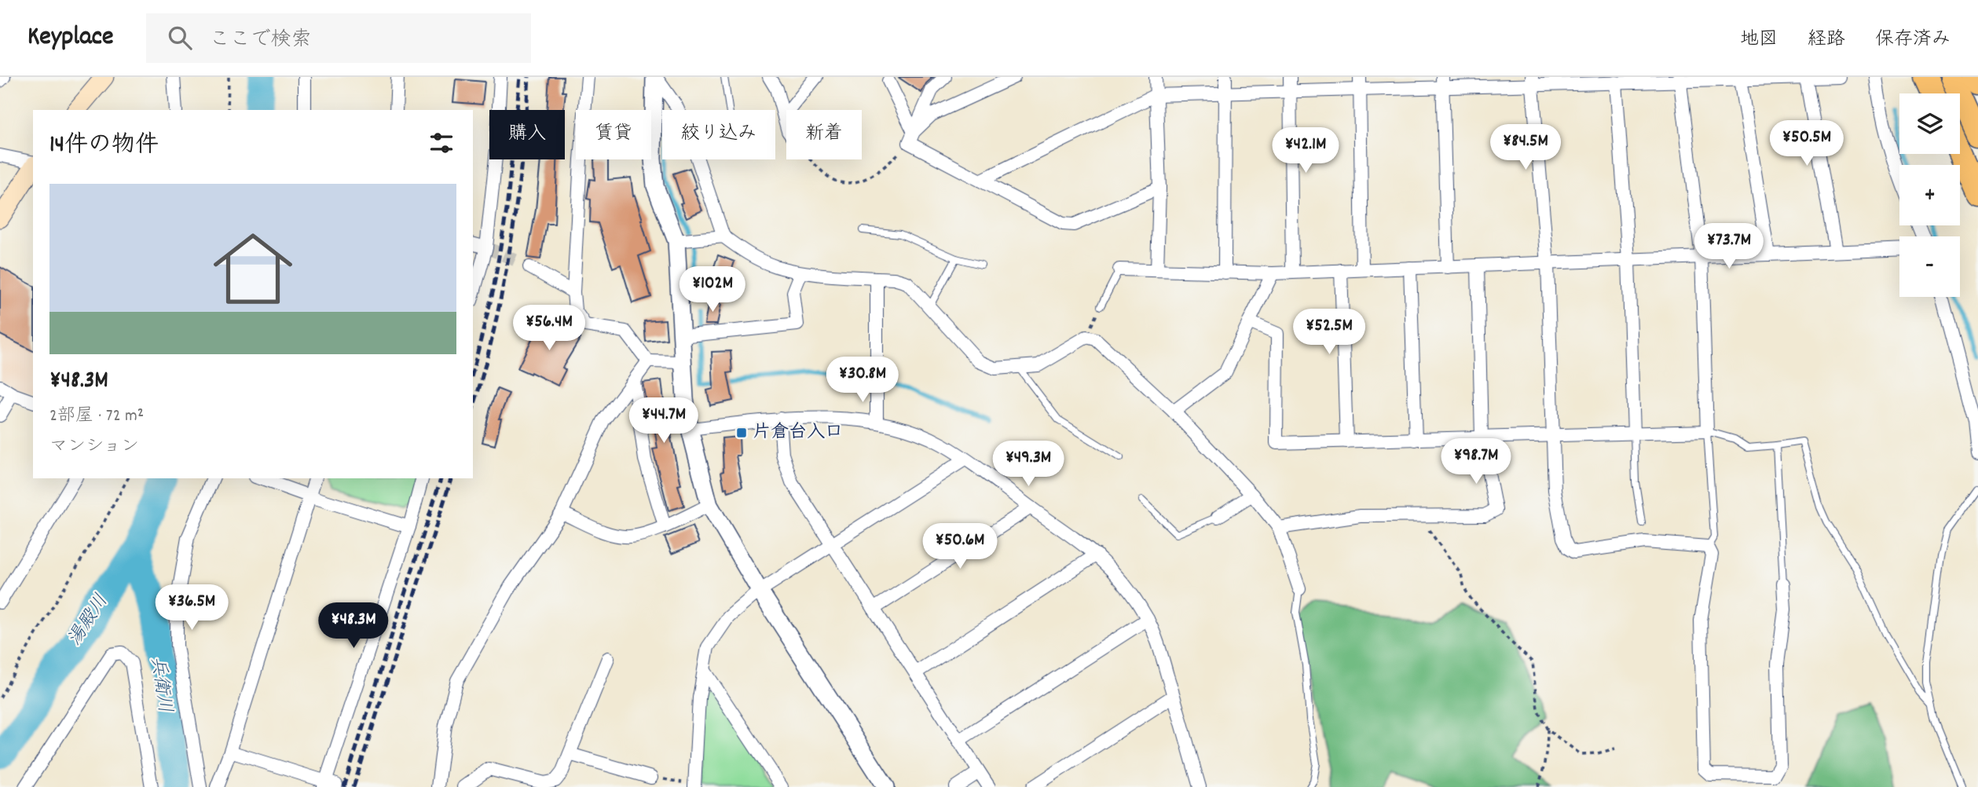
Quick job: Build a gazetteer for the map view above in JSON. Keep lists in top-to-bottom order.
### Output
{
  "water": ["湯殿川", "兵衛川"],
  "places": {
    "transit": ["片倉台入口"]
  },
  "page": {
    "header": "Keyplace",
    "search": "ここで検索",
    "nav": ["地図", "経路", "保存済み"],
    "map_buttons": ["+", "−"],
    "chip": [
      "購入",
      "賃貸",
      "絞り込み",
      "新着"
    ],
    "heading": "14件の物件",
    "price": [
      "¥50.5M",
      "¥84.5M",
      "¥42.1M",
      "¥73.7M",
      "¥102M",
      "¥56.4M",
      "¥52.5M",
      "¥30.8M",
      "¥44.7M",
      "¥98.7M",
      "¥49.3M",
      "¥50.6M",
      "¥36.5M",
      "¥48.3M"
    ],
    "list": [
      {
        "name": "¥48.3M",
        "note": "2部屋 · 72 m² · マンション"
      }
    ]
  }
}
